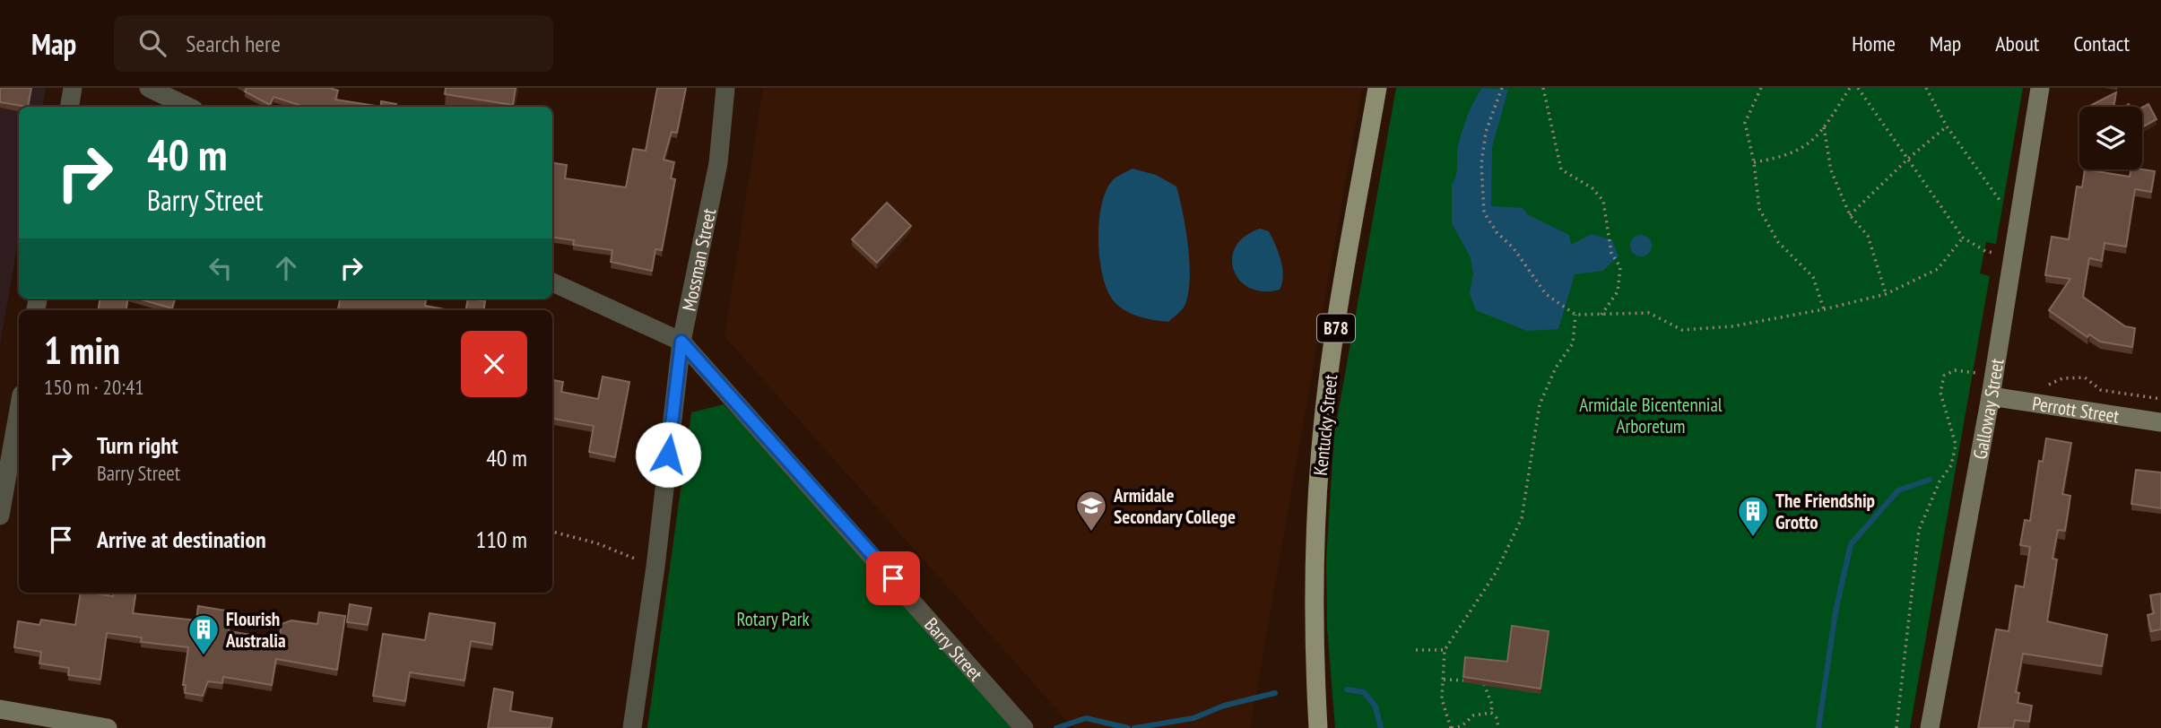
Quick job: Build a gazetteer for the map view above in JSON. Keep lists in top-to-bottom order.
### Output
{
  "streets": {
    "main road": ["B78", "Kentucky Street"],
    "street": [
      "Mossman Street",
      "Galloway Street",
      "Perrott Street",
      "Barry Street"
    ]
  },
  "crossings": [
    ["Mossman Street", "Barry Street"],
    ["Galloway Street", "Perrott Street"]
  ],
  "parks": ["Armidale Bicentennial Arboretum", "Rotary Park"],
  "places": {
    "school or university": ["Armidale Secondary College"],
    "building": ["The Friendship Grotto", "Flourish Australia"]
  },
  "page": {
    "header": "Map",
    "search": "Search here",
    "nav": [
      "Home",
      "Map",
      "About",
      "Contact"
    ],
    "turn": ["40 m", "Barry Street"],
    "heading": ["1 min", "150 m · 20:41"],
    "list": [
      {
        "name": "Turn right",
        "note": "Barry Street",
        "value": "40 m"
      },
      {
        "name": "Arrive at destination",
        "value": "110 m"
      }
    ]
  }
}
